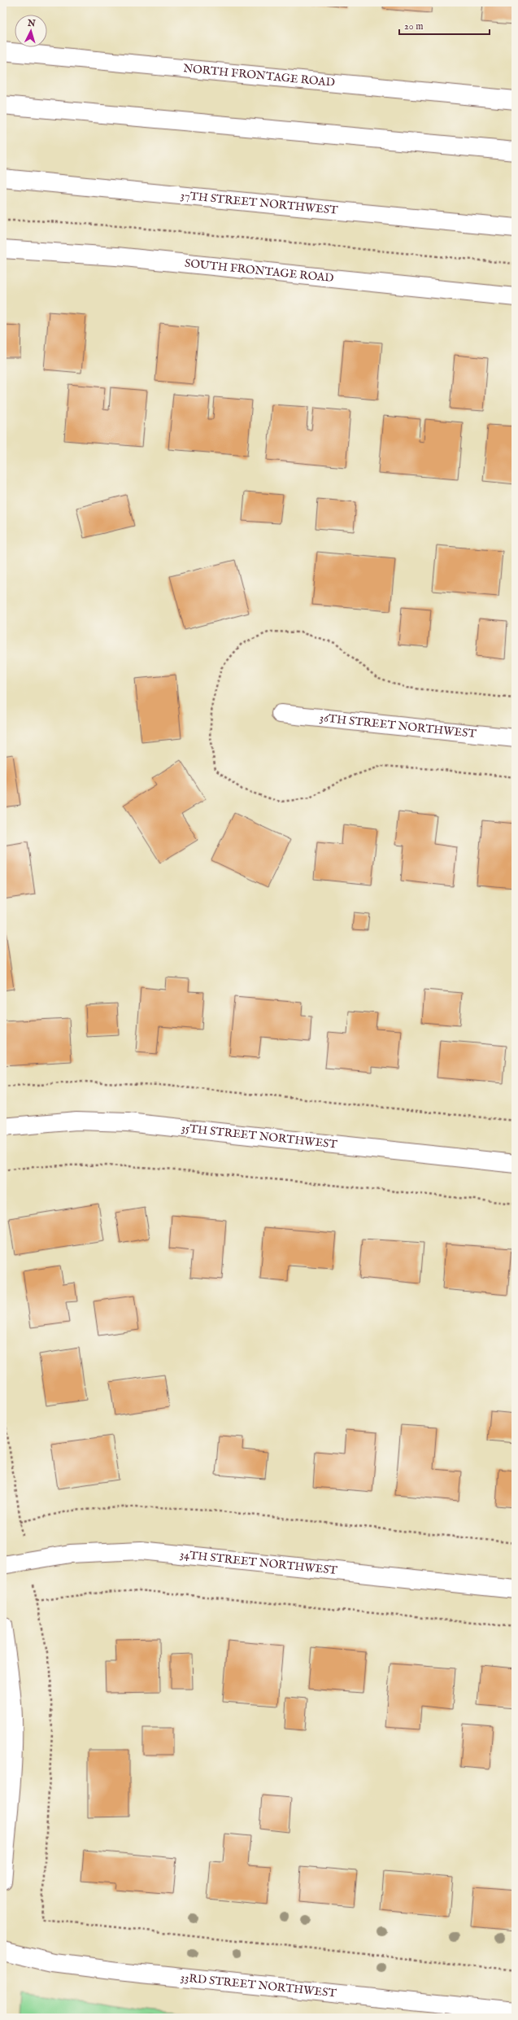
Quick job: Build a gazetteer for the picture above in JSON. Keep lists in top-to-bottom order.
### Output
{
  "streets": {
    "street": [
      "NORTH FRONTAGE ROAD",
      "37TH STREET NORTHWEST",
      "SOUTH FRONTAGE ROAD",
      "36TH STREET NORTHWEST",
      "35TH STREET NORTHWEST",
      "34TH STREET NORTHWEST",
      "33RD STREET NORTHWEST"
    ]
  },
  "scale_bar": "20 m",
  "north": "top"
}
